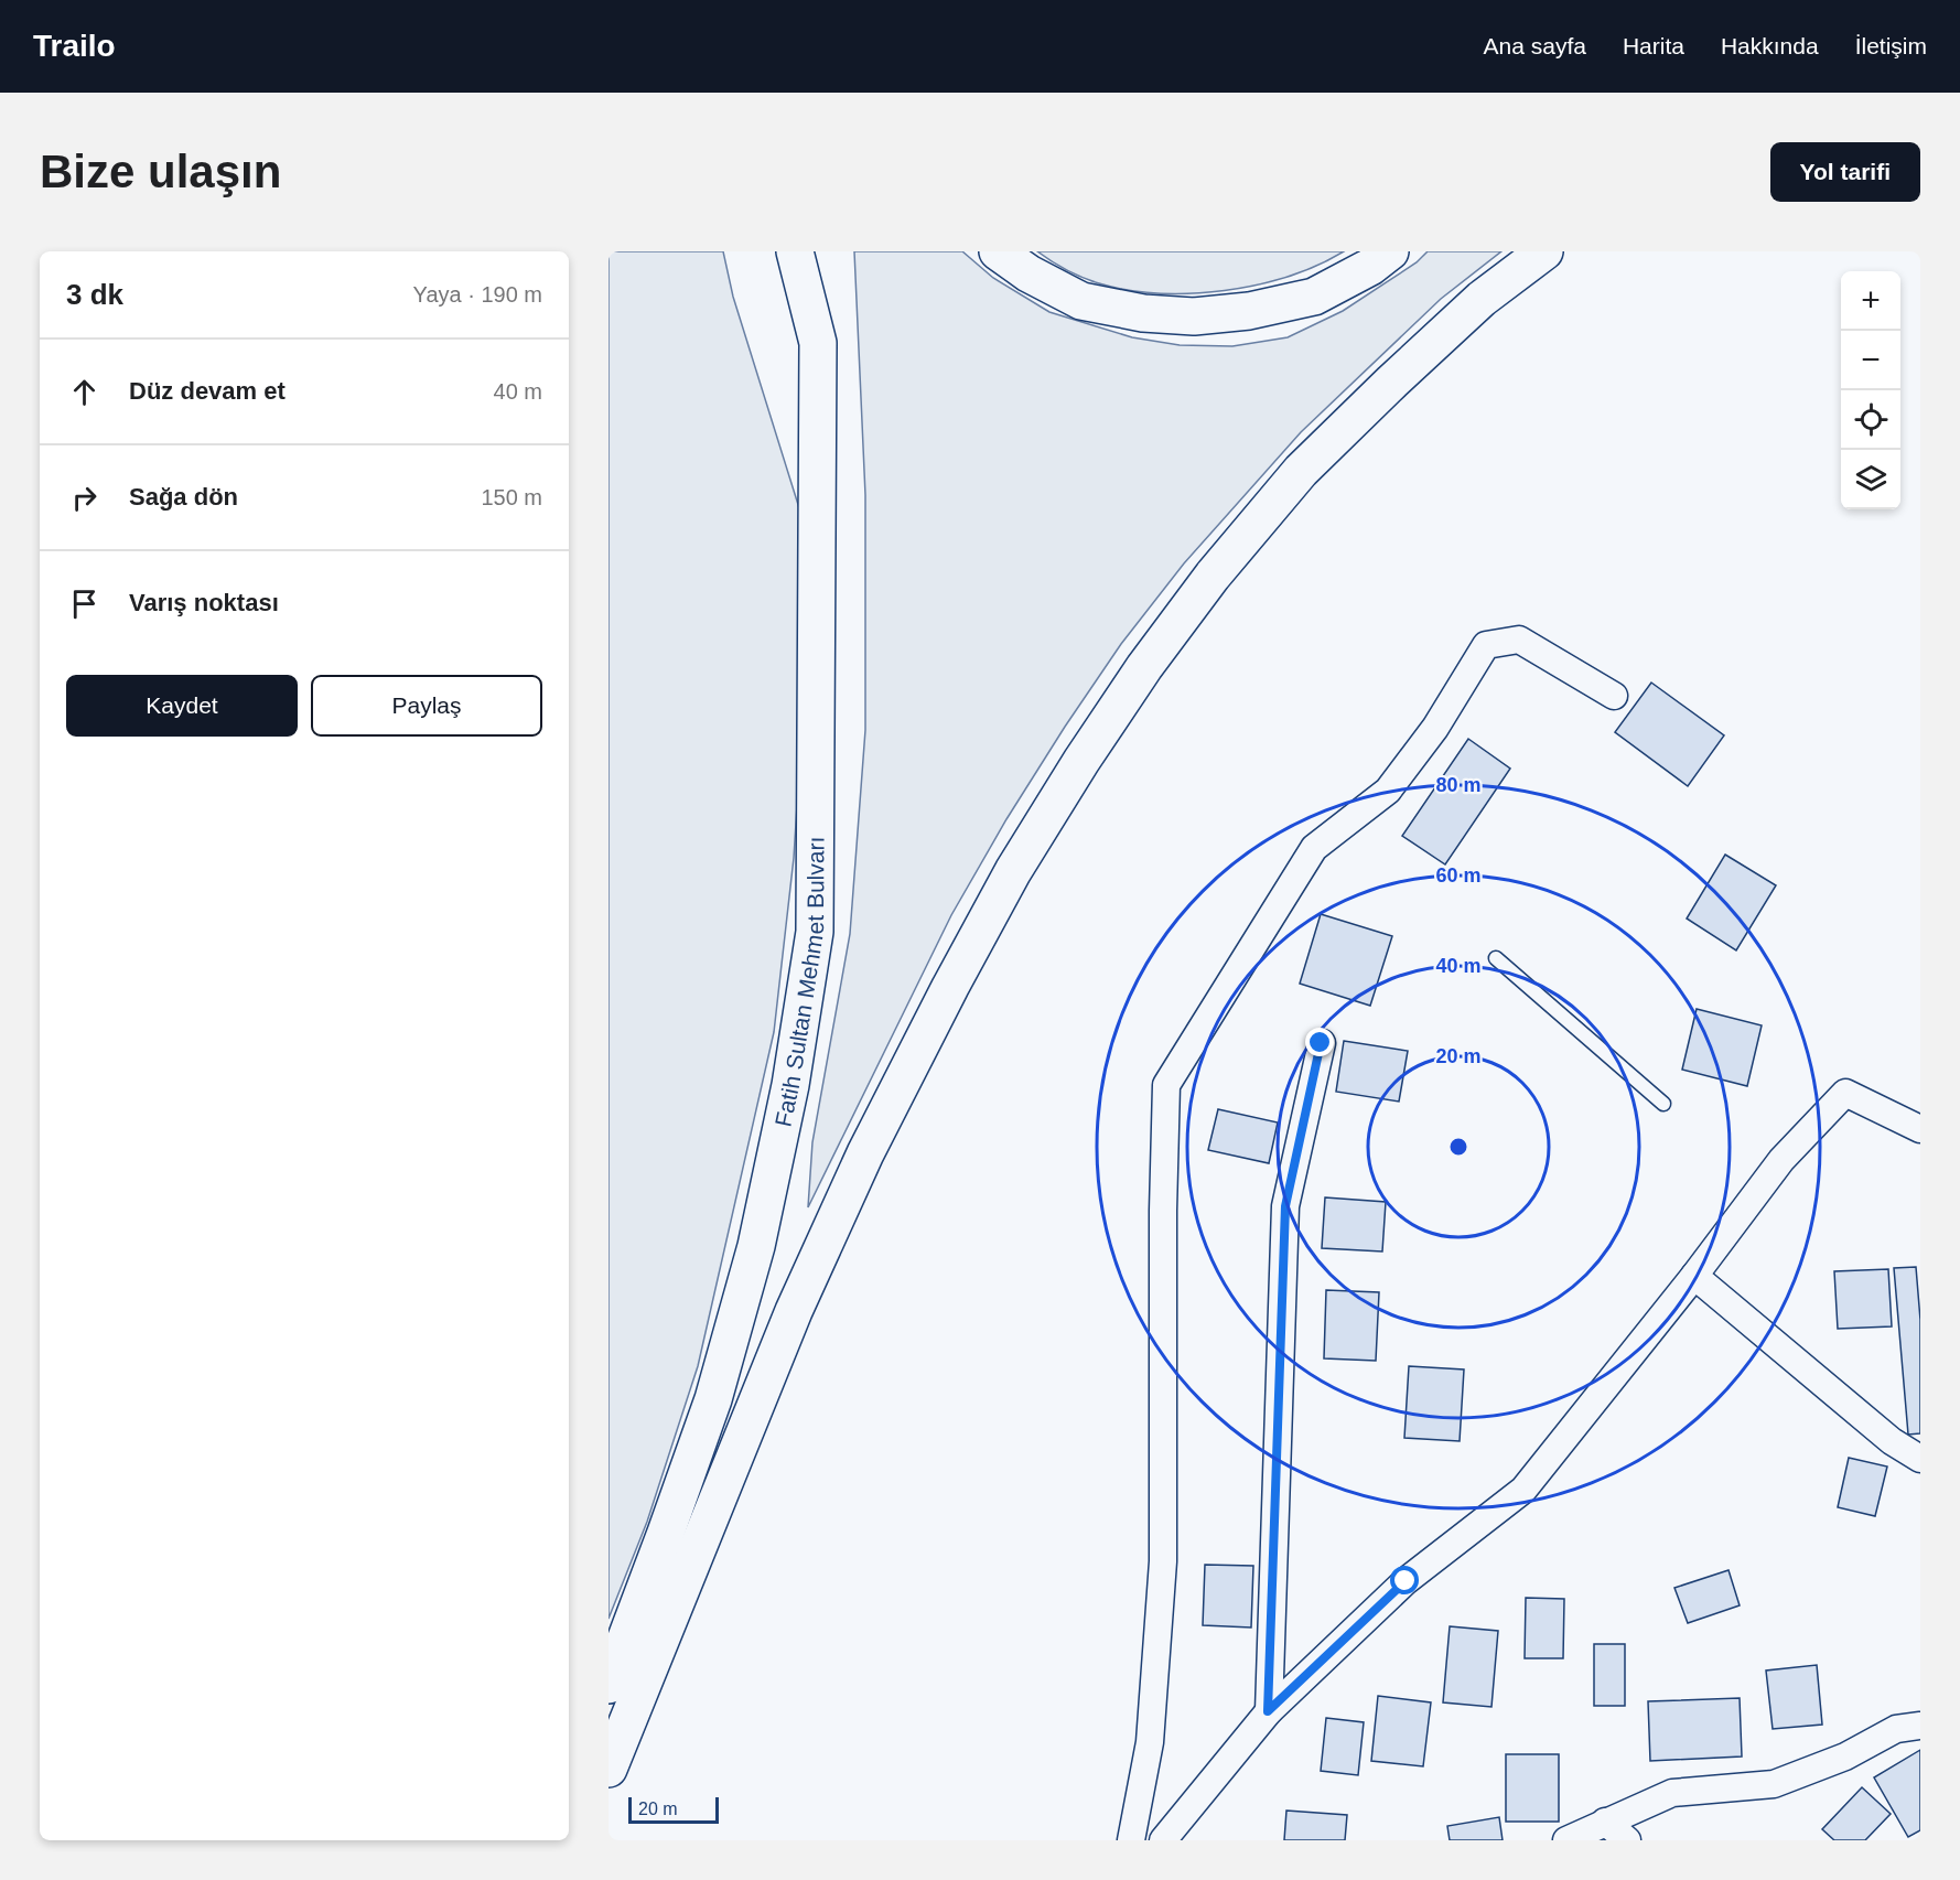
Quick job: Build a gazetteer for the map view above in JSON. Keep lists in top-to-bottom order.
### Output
{
  "streets": {
    "highway": ["Fatih Sultan Mehmet Bulvarı"]
  },
  "scale_bar": "20 m",
  "page": {
    "header": "Trailo",
    "nav": [
      "Ana sayfa",
      "Harita",
      "Hakkında",
      "İletişim"
    ],
    "buttons": [
      "Yol tarifi",
      ["Kaydet", "Paylaş"]
    ],
    "title": "Bize ulaşın",
    "heading": ["3 dk", "Yaya · 190 m"],
    "map_buttons": ["+", "−"],
    "list": [
      ["Düz devam et", "40 m"],
      ["Sağa dön", "150 m"],
      "Varış noktası"
    ],
    "scale": "20 m"
  },
  "rings": [
    "80 m",
    "60 m",
    "40 m",
    "20 m"
  ]
}
